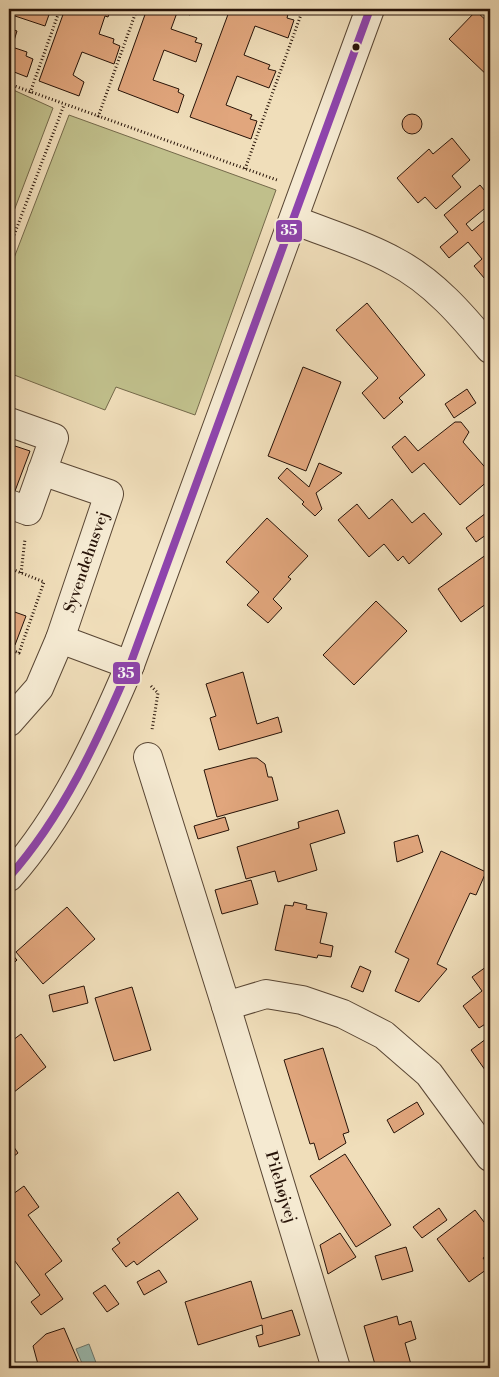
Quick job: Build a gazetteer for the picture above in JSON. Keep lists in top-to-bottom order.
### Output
{
  "streets": {
    "street": ["Syvendehusvej", "Pilehøjvej"]
  },
  "lines": ["transit line 35"]
}
